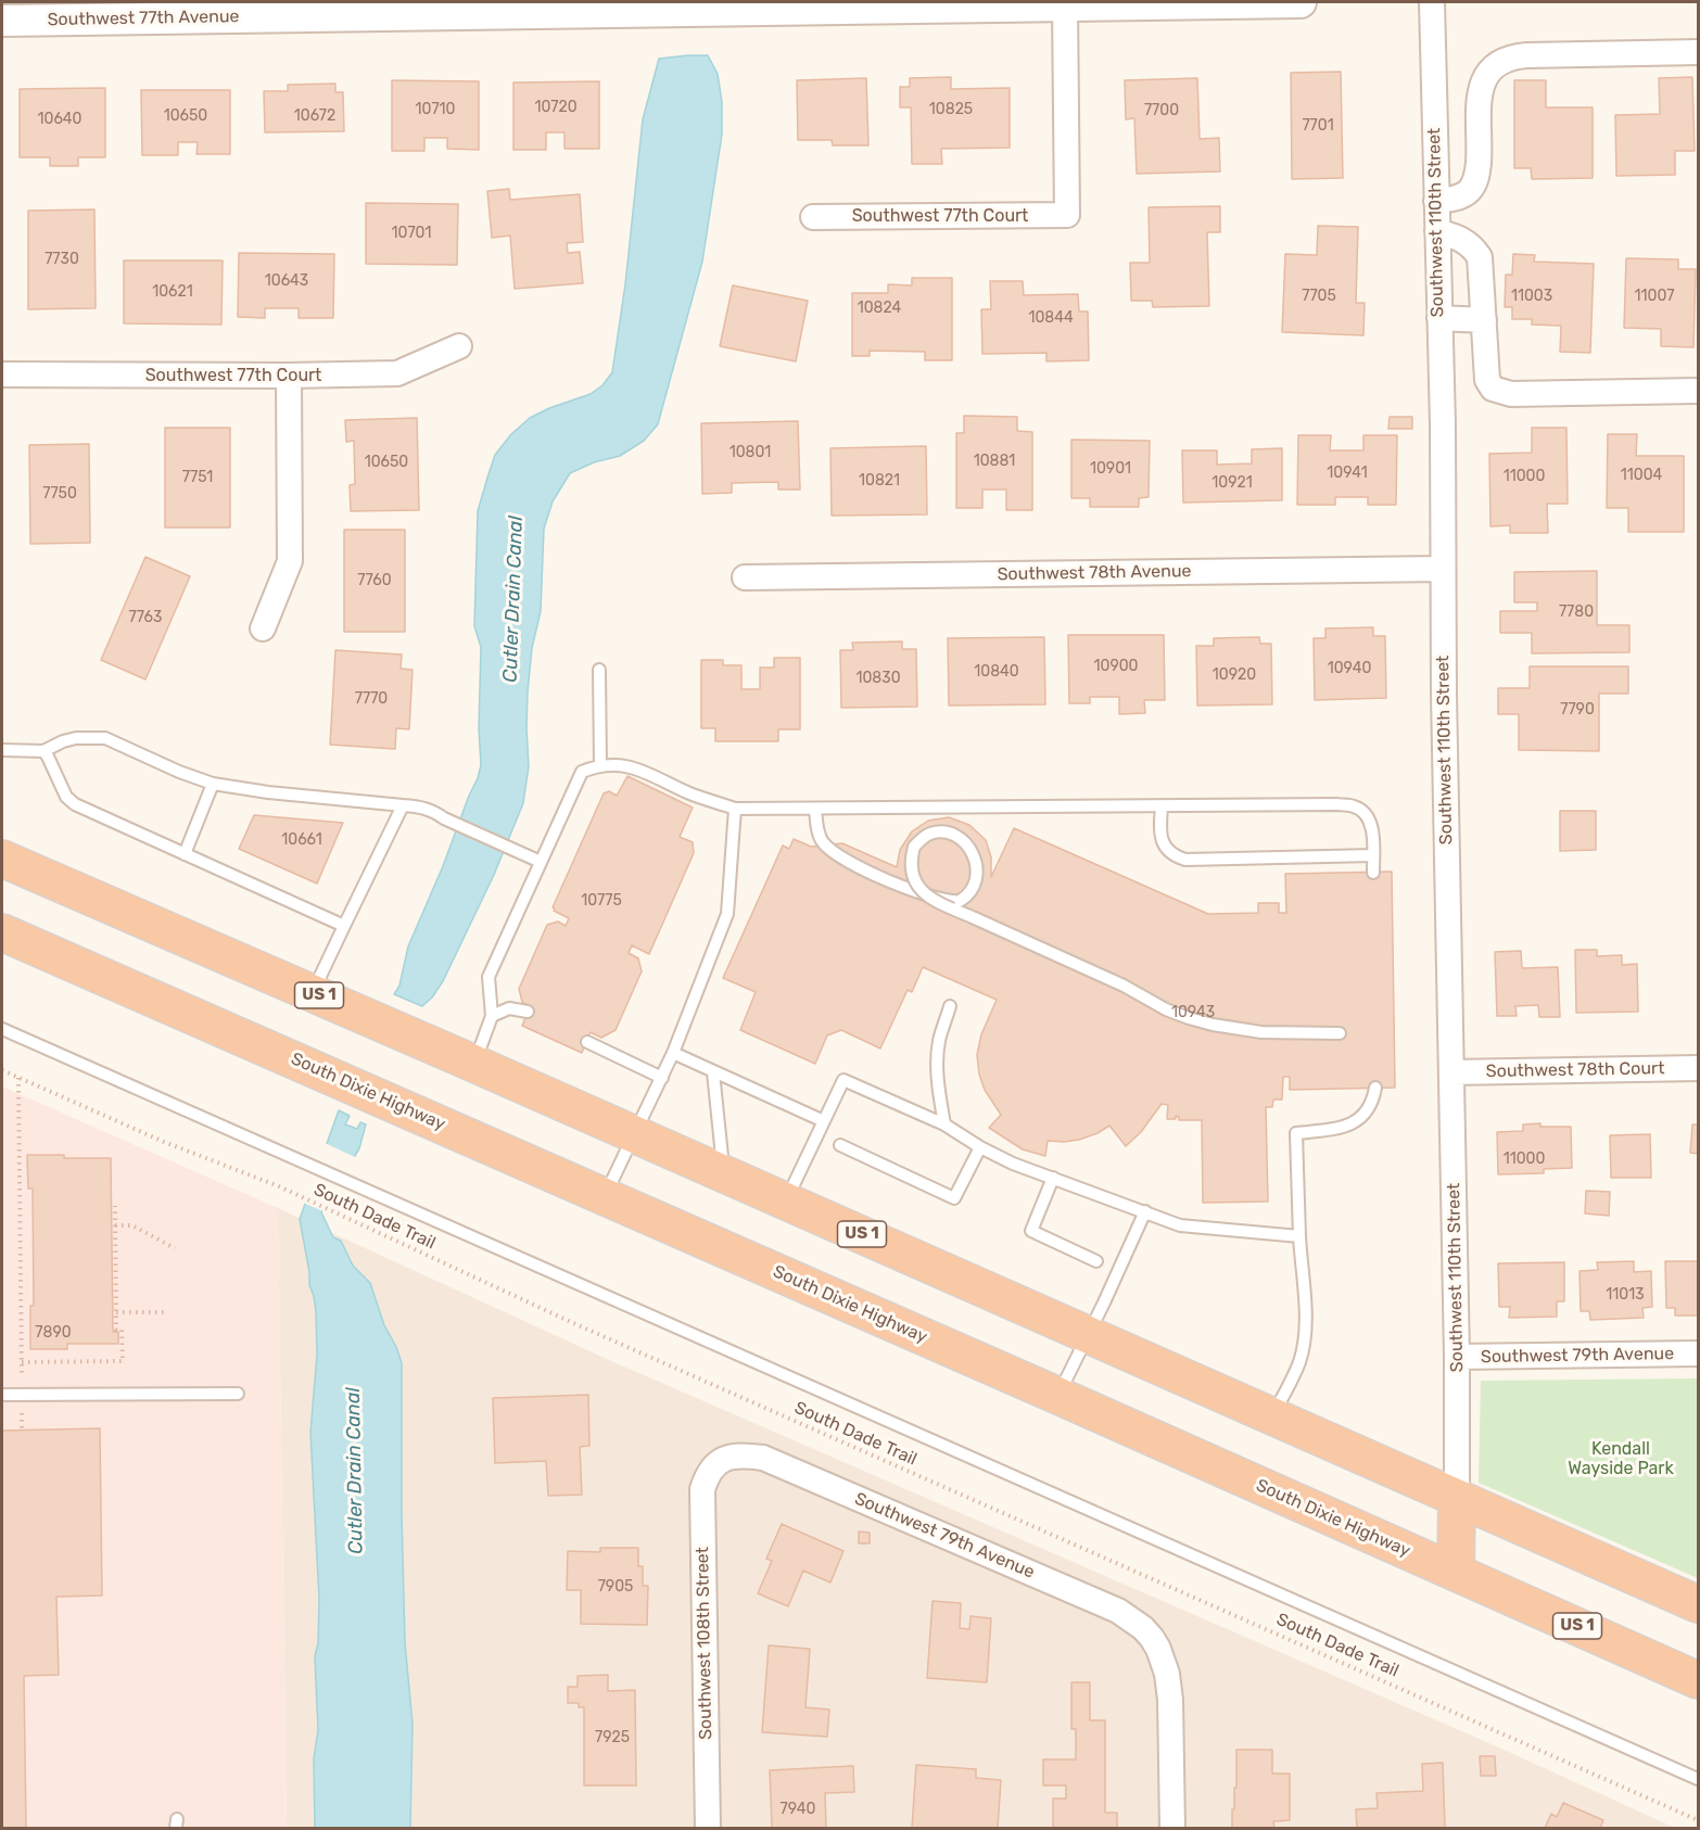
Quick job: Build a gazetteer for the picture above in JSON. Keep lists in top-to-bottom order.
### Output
{
  "streets": {
    "highway": ["US 1", "South Dixie Highway"],
    "street": [
      "Southwest 77th Avenue",
      "Southwest 77th Court",
      "Southwest 110th Street",
      "Southwest 78th Avenue",
      "Southwest 78th Court",
      "Southwest 79th Avenue",
      "Southwest 108th Street"
    ],
    "path": ["South Dade Trail"]
  },
  "crossings": [
    ["Southwest 77th Avenue", "Southwest 77th Court"],
    ["Southwest 110th Street", "Southwest 78th Avenue"],
    ["Southwest 110th Street", "US 1"],
    ["Southwest 110th Street", "Southwest 78th Court"],
    ["Southwest 110th Street", "Southwest 79th Avenue"],
    ["Southwest 79th Avenue", "Southwest 108th Street"]
  ],
  "water": ["Cutler Drain Canal"],
  "parks": ["Kendall Wayside Park"],
  "house_numbers": [
    "10720",
    "10710",
    "10825",
    "7700",
    "10650",
    "10672",
    "10640",
    "7701",
    "10701",
    "7730",
    "10643",
    "10621",
    "7705",
    "11003",
    "11007",
    "10824",
    "10844",
    "10801",
    "10881",
    "10650",
    "10901",
    "10941",
    "11004",
    "11000",
    "7751",
    "10821",
    "10921",
    "7750",
    "7760",
    "7780",
    "7763",
    "10900",
    "10940",
    "10840",
    "10920",
    "10830",
    "7770",
    "7790",
    "10661",
    "10775",
    "10943",
    "11000",
    "11013",
    "7890",
    "7905",
    "7925",
    "7940"
  ]
}
